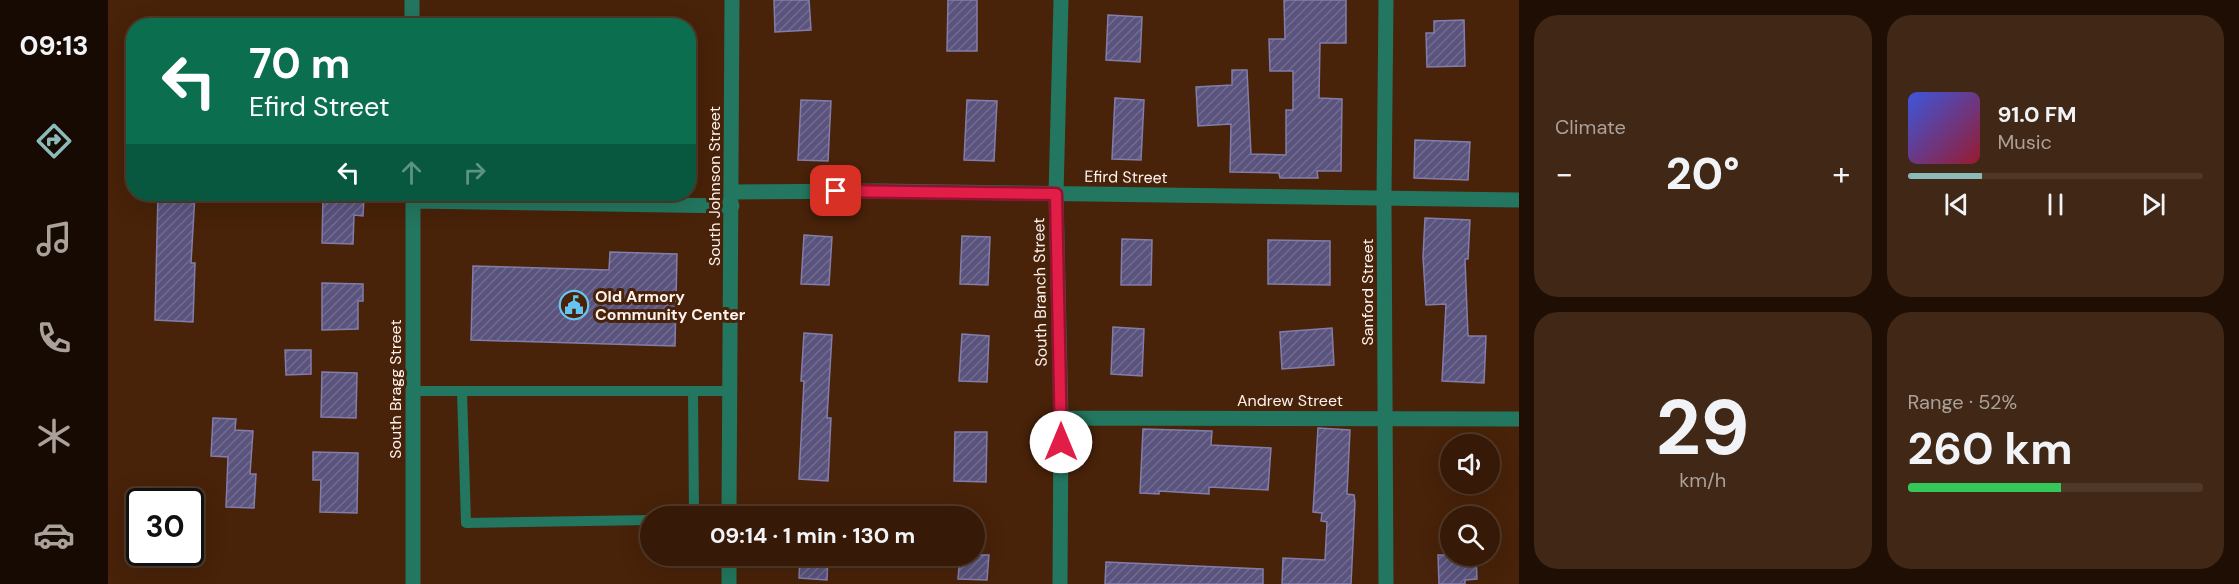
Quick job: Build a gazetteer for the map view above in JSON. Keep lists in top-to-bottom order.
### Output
{
  "streets": {
    "street": [
      "Efird Street",
      "South Johnson Street",
      "South Branch Street",
      "Sanford Street",
      "South Bragg Street",
      "Andrew Street"
    ]
  },
  "crossings": [
    ["Efird Street", "South Johnson Street"],
    ["Efird Street", "South Branch Street"],
    ["Efird Street", "Sanford Street"],
    ["South Branch Street", "Andrew Street"],
    ["Sanford Street", "Andrew Street"]
  ],
  "places": {
    "public building": ["Old Armory Community Center"]
  },
  "page": {
    "tabs": "09:13",
    "tile": [
      "Climate",
      ["29", "km/h"],
      ["Range · 52%", "260 km"]
    ],
    "turn": ["70 m", "Efird Street"],
    "song": ["91.0 FM", "Music"],
    "heat": ["−", "20°", "+"],
    "limit": "30",
    "trip": "09:14 · 1 min · 130 m"
  }
}
